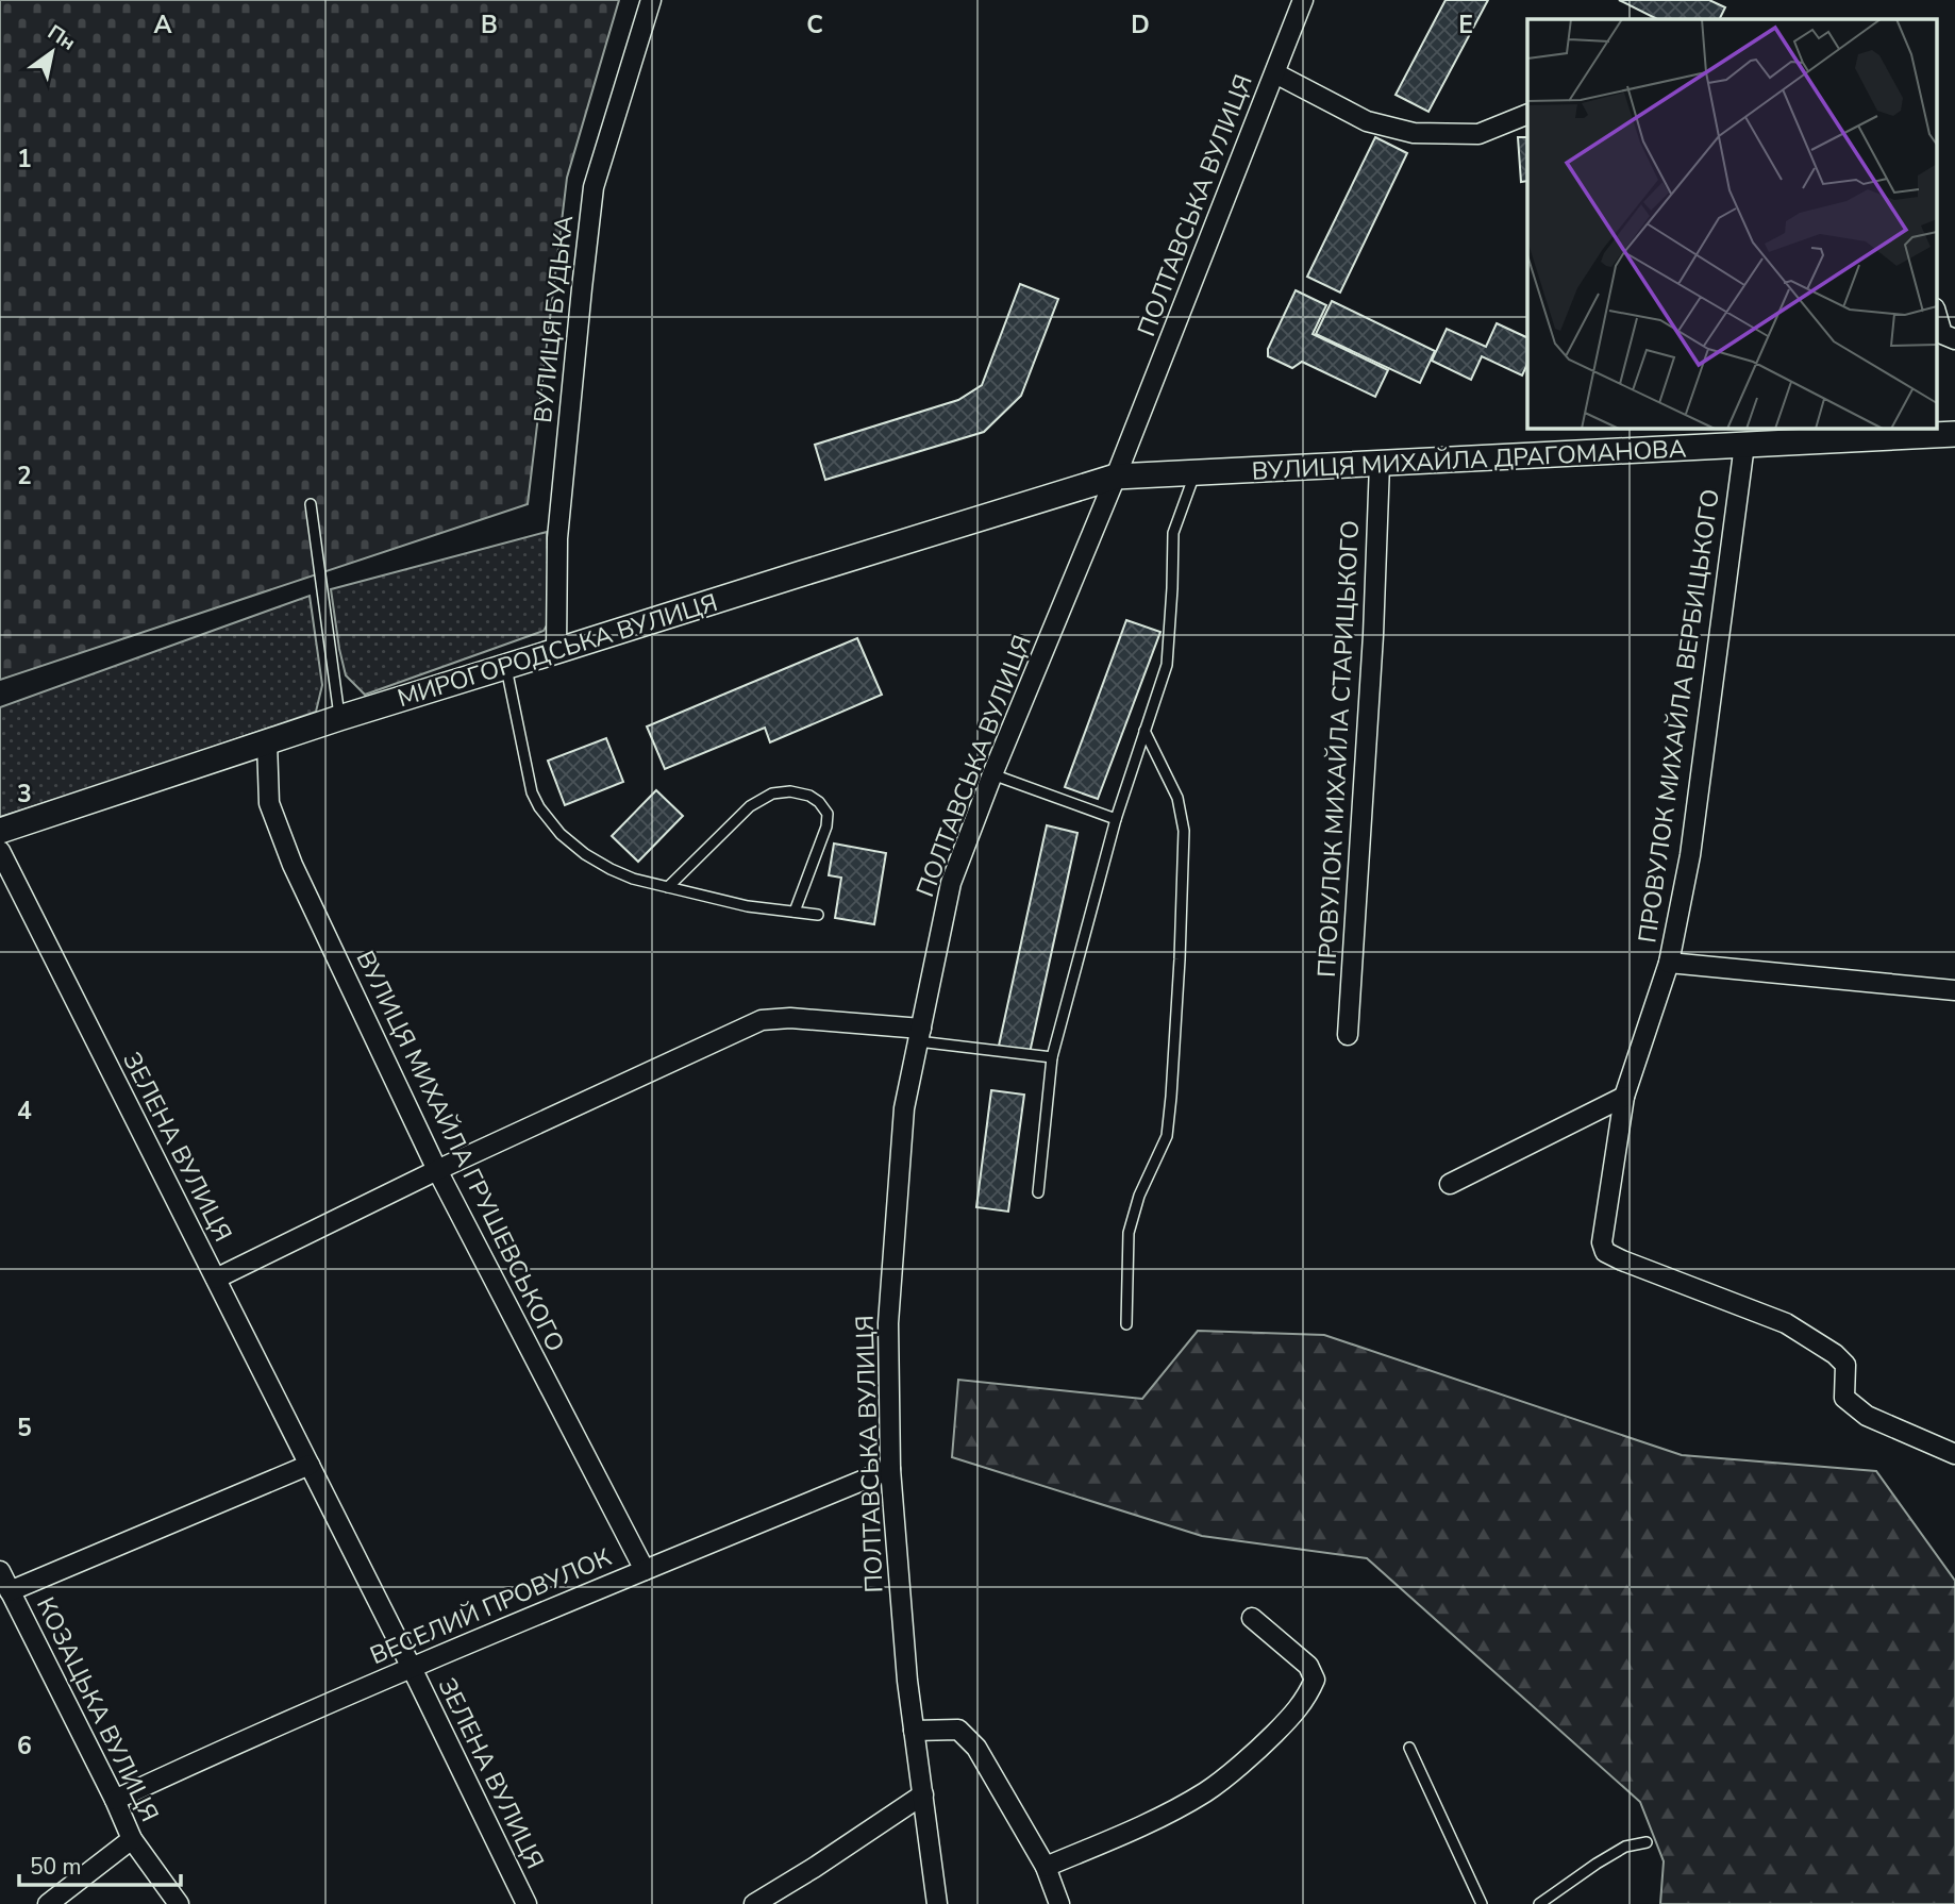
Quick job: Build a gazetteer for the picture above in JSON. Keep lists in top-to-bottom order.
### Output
{
  "streets": {
    "street": [
      "ПОЛТАВСЬКА ВУЛИЦЯ",
      "ВУЛИЦЯ БУДЬКА",
      "ВУЛИЦЯ МИХАЙЛА ДРАГОМАНОВА",
      "МИРОГОРОДСЬКА ВУЛИЦЯ",
      "ПРОВУЛОК МИХАЙЛА ВЕРБИЦЬКОГО",
      "ПРОВУЛОК МИХАЙЛА СТАРИЦЬКОГО",
      "ЗЕЛЕНА ВУЛИЦЯ",
      "ВУЛИЦЯ МИХАЙЛА ГРУШЕВСЬКОГО",
      "ВЕСЕЛИЙ ПРОВУЛОК",
      "КОЗАЦЬКА ВУЛИЦЯ"
    ]
  },
  "crossings": [
    ["ПОЛТАВСЬКА ВУЛИЦЯ", "ВУЛИЦЯ МИХАЙЛА ДРАГОМАНОВА"],
    ["ПОЛТАВСЬКА ВУЛИЦЯ", "МИРОГОРОДСЬКА ВУЛИЦЯ"],
    ["ПОЛТАВСЬКА ВУЛИЦЯ", "ВЕСЕЛИЙ ПРОВУЛОК"],
    ["ВУЛИЦЯ БУДЬКА", "МИРОГОРОДСЬКА ВУЛИЦЯ"],
    ["ВУЛИЦЯ МИХАЙЛА ДРАГОМАНОВА", "МИРОГОРОДСЬКА ВУЛИЦЯ"],
    ["ВУЛИЦЯ МИХАЙЛА ДРАГОМАНОВА", "ПРОВУЛОК МИХАЙЛА ВЕРБИЦЬКОГО"],
    ["ВУЛИЦЯ МИХАЙЛА ДРАГОМАНОВА", "ПРОВУЛОК МИХАЙЛА СТАРИЦЬКОГО"],
    ["МИРОГОРОДСЬКА ВУЛИЦЯ", "ВУЛИЦЯ МИХАЙЛА ГРУШЕВСЬКОГО"],
    ["ЗЕЛЕНА ВУЛИЦЯ", "ВЕСЕЛИЙ ПРОВУЛОК"],
    ["ВУЛИЦЯ МИХАЙЛА ГРУШЕВСЬКОГО", "ВЕСЕЛИЙ ПРОВУЛОК"],
    ["ВЕСЕЛИЙ ПРОВУЛОК", "КОЗАЦЬКА ВУЛИЦЯ"]
  ],
  "scale_bar": "50 m",
  "north": "top right",
  "grid": {
    "columns": [
      "A",
      "B",
      "C",
      "D",
      "E"
    ],
    "rows": [
      "1",
      "2",
      "3",
      "4",
      "5",
      "6"
    ]
  }
}
